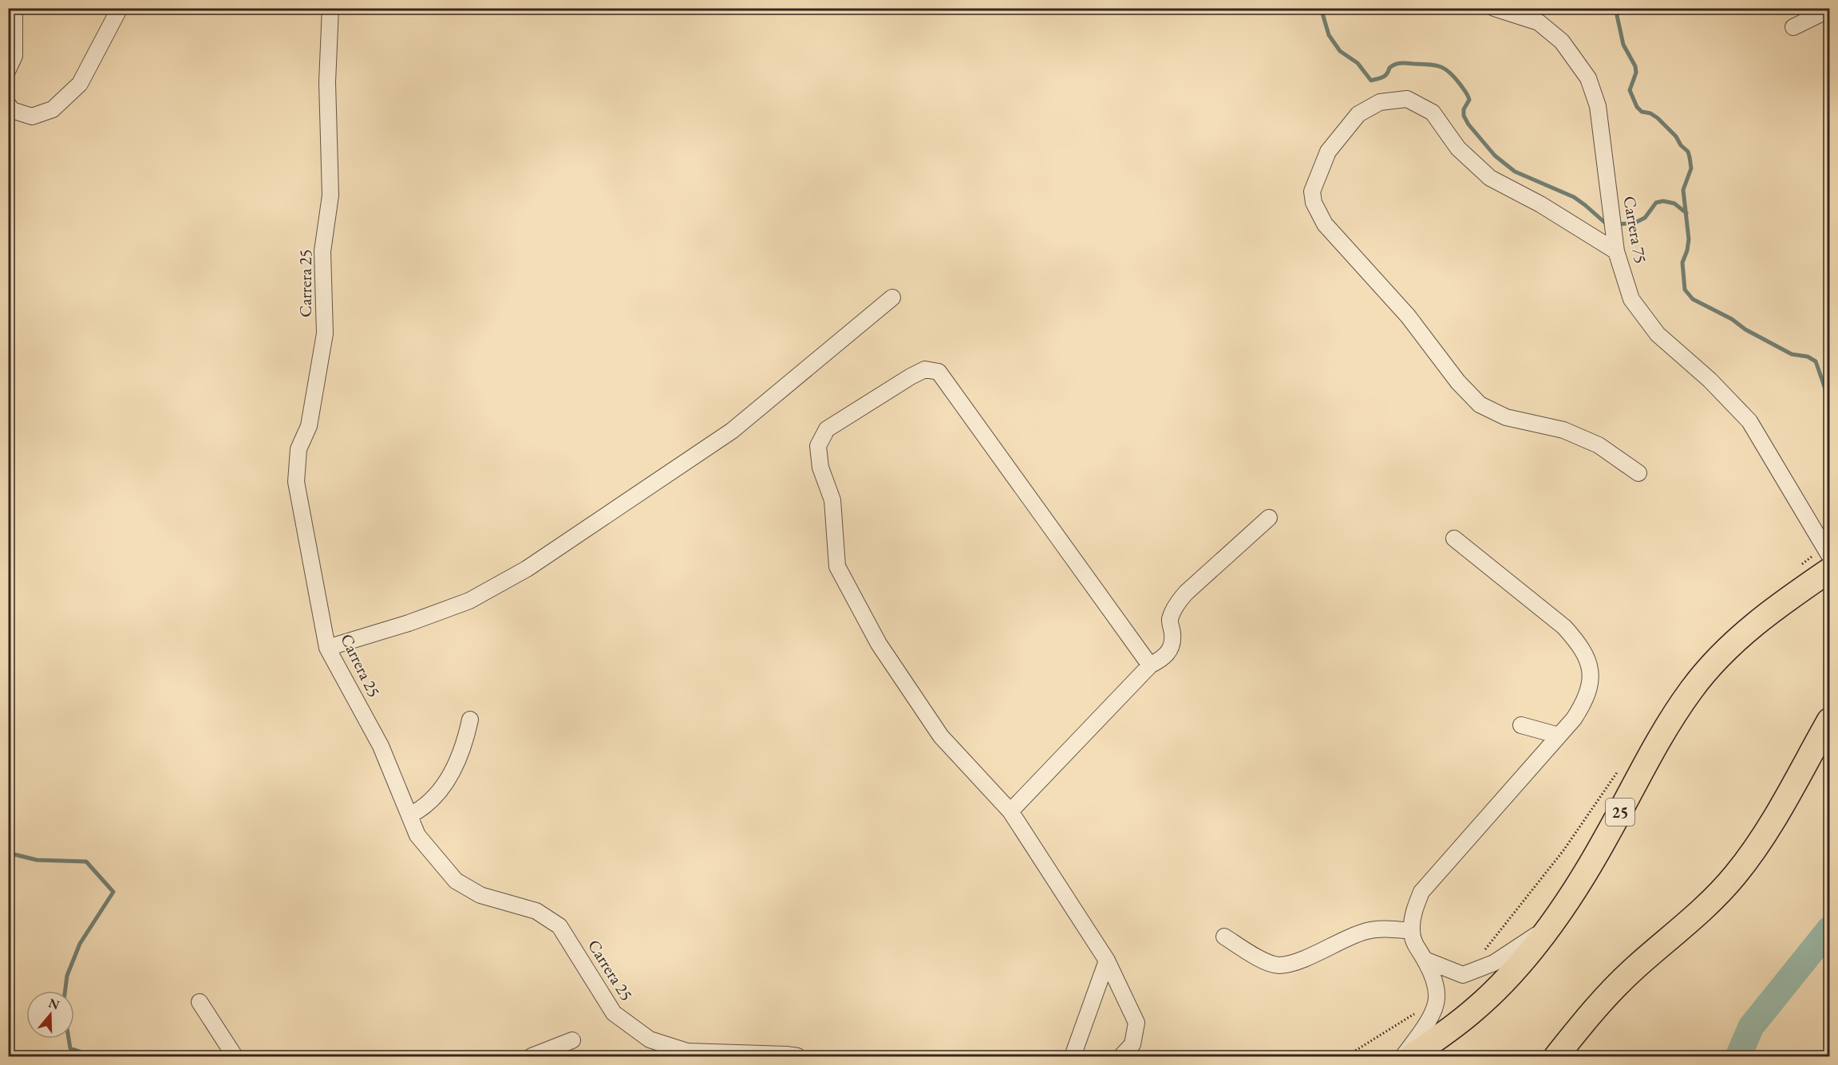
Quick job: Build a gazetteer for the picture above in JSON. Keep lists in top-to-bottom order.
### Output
{
  "streets": {
    "highway": ["25"],
    "street": ["Carrera 75", "Carrera 25"]
  },
  "north": "top"
}
